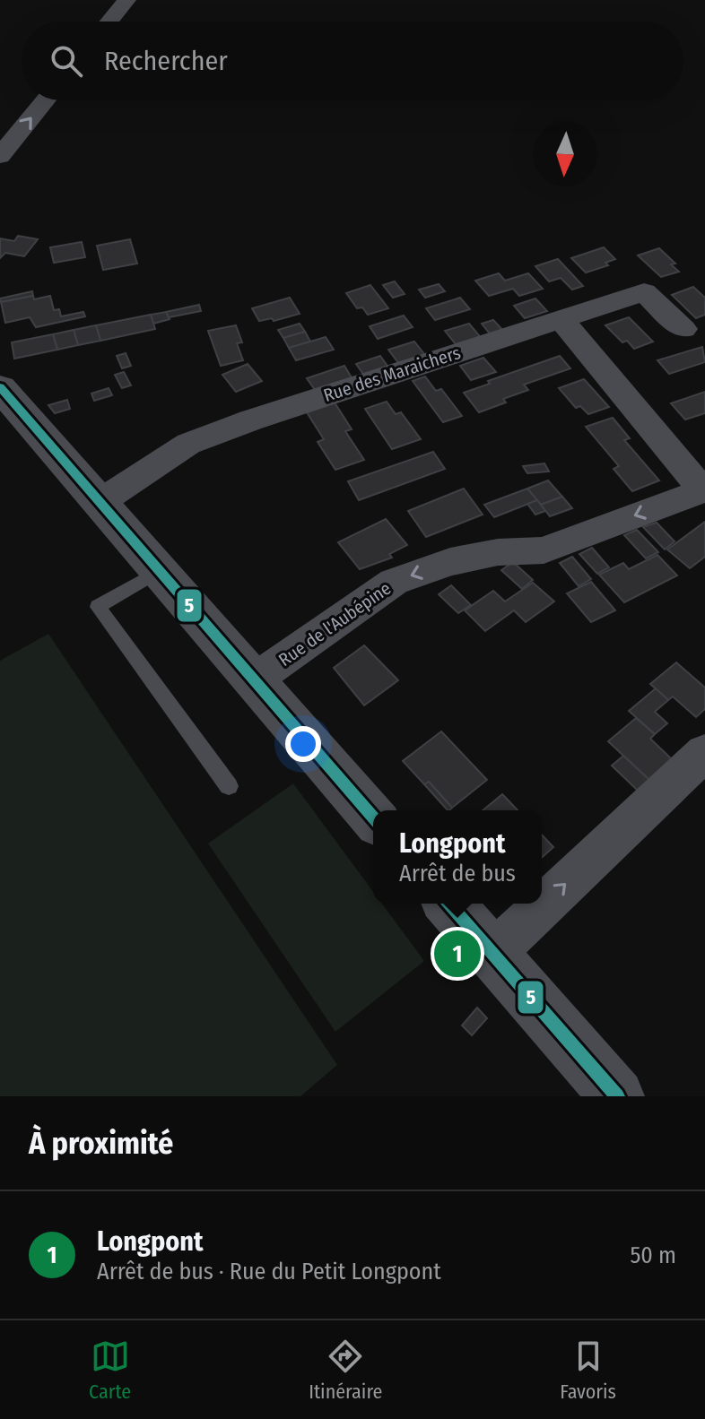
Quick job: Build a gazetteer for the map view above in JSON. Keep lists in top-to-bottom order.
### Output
{
  "streets": {
    "street": ["Rue des Maraichers", "Rue de l'Aubépine"]
  },
  "one_way": ["Rue de l'Aubépine"],
  "lines": ["transit line 5"],
  "north": "bottom",
  "page": {
    "search": "Rechercher",
    "popup": ["Longpont", "Arrêt de bus"],
    "pins": "1",
    "heading": "À proximité",
    "list": [
      {
        "mark": "1",
        "name": "Longpont",
        "note": "Arrêt de bus · Rue du Petit Longpont",
        "value": "50 m"
      }
    ],
    "nav": ["Carte", "Itinéraire", "Favoris"]
  }
}
